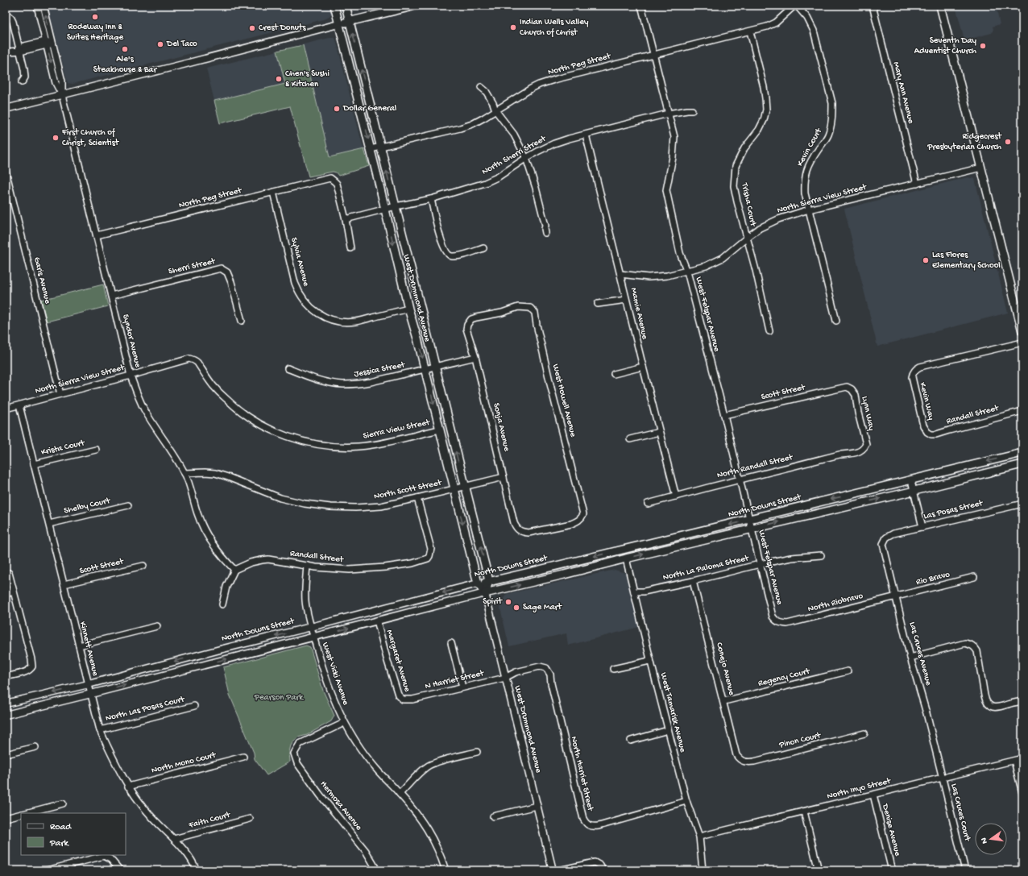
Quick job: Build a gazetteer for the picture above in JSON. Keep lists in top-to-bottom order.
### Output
{
  "streets": {
    "main road": ["West Drummond Avenue", "North Downs Street"],
    "street": [
      "North Peg Street",
      "Mary Ann Avenue",
      "Kevin Court",
      "North Sherri Street",
      "North Sierra View Street",
      "Trisha Court",
      "Sylvia Avenue",
      "Sherri Street",
      "Garis Avenue",
      "Mamie Avenue",
      "West Felspar Avenue",
      "Syndor Avenue",
      "Jessica Street",
      "Scott Street",
      "West Howell Avenue",
      "Kevin Way",
      "Lynn Way",
      "Randall Street",
      "Sonja Avenue",
      "Sierra View Street",
      "Krista Court",
      "North Randall Street",
      "North Scott Street",
      "Shelby Court",
      "Las Posas Street",
      "North La Paloma Street",
      "Rio Bravo",
      "North Riobravo",
      "Kinnett Avenue",
      "Las Cruces Avenue",
      "Margaret Avenue",
      "Conejo Avenue",
      "West Vicki Avenue",
      "Regency Court",
      "N Harriet Street",
      "North Las Posas Court",
      "West Tamarisk Avenue",
      "Pinon Court",
      "North Mono Court",
      "North Harriet Street",
      "North Inyo Street",
      "Hermosa Avenue",
      "Las Cruces Court",
      "Faith Court",
      "Denise Avenue"
    ]
  },
  "crossings": [
    ["North Peg Street", "Kevin Court"],
    ["North Peg Street", "North Sherri Street"],
    ["North Peg Street", "Trisha Court"],
    ["North Peg Street", "Sylvia Avenue"],
    ["North Peg Street", "West Drummond Avenue"],
    ["North Peg Street", "West Felspar Avenue"],
    ["North Peg Street", "Syndor Avenue"],
    ["Mary Ann Avenue", "North Sierra View Street"],
    ["Kevin Court", "North Sierra View Street"],
    ["North Sherri Street", "West Drummond Avenue"],
    ["North Sherri Street", "Mamie Avenue"],
    ["North Sherri Street", "West Felspar Avenue"],
    ["North Sierra View Street", "Trisha Court"],
    ["North Sierra View Street", "Garis Avenue"],
    ["North Sierra View Street", "Mamie Avenue"],
    ["North Sierra View Street", "West Felspar Avenue"],
    ["North Sierra View Street", "Syndor Avenue"],
    ["North Sierra View Street", "Sierra View Street"],
    ["North Sierra View Street", "Kinnett Avenue"],
    ["Sylvia Avenue", "West Drummond Avenue"],
    ["Sherri Street", "Syndor Avenue"],
    ["West Drummond Avenue", "Jessica Street"],
    ["West Drummond Avenue", "Sierra View Street"],
    ["West Drummond Avenue", "North Scott Street"],
    ["West Drummond Avenue", "North Downs Street"],
    ["West Drummond Avenue", "N Harriet Street"],
    ["West Drummond Avenue", "North Harriet Street"],
    ["Mamie Avenue", "North Randall Street"],
    ["West Felspar Avenue", "Scott Street"],
    ["West Felspar Avenue", "North Randall Street"],
    ["West Felspar Avenue", "North Downs Street"],
    ["West Felspar Avenue", "North La Paloma Street"],
    ["West Felspar Avenue", "North Riobravo"],
    ["Syndor Avenue", "Randall Street"],
    ["Syndor Avenue", "North Scott Street"],
    ["Jessica Street", "Sonja Avenue"],
    ["Scott Street", "Lynn Way"],
    ["Scott Street", "Kinnett Avenue"],
    ["West Howell Avenue", "Sonja Avenue"],
    ["Kevin Way", "Randall Street"],
    ["Lynn Way", "North Randall Street"],
    ["Randall Street", "North Scott Street"],
    ["Randall Street", "West Vicki Avenue"],
    ["Sonja Avenue", "North Scott Street"],
    ["Krista Court", "Kinnett Avenue"],
    ["Shelby Court", "Kinnett Avenue"],
    ["North Downs Street", "Kinnett Avenue"],
    ["North Downs Street", "Margaret Avenue"],
    ["North Downs Street", "West Vicki Avenue"],
    ["North Downs Street", "West Tamarisk Avenue"],
    ["Las Posas Street", "Las Cruces Avenue"],
    ["North La Paloma Street", "Conejo Avenue"],
    ["North La Paloma Street", "West Tamarisk Avenue"],
    ["Rio Bravo", "North Riobravo"],
    ["Rio Bravo", "Las Cruces Avenue"],
    ["North Riobravo", "Las Cruces Avenue"],
    ["Kinnett Avenue", "North Las Posas Court"],
    ["Kinnett Avenue", "North Mono Court"],
    ["Kinnett Avenue", "Faith Court"],
    ["Las Cruces Avenue", "North Inyo Street"],
    ["Las Cruces Avenue", "Las Cruces Court"],
    ["Margaret Avenue", "N Harriet Street"],
    ["Conejo Avenue", "Regency Court"],
    ["Conejo Avenue", "Pinon Court"],
    ["West Vicki Avenue", "Hermosa Avenue"],
    ["N Harriet Street", "North Harriet Street"],
    ["West Tamarisk Avenue", "North Harriet Street"],
    ["West Tamarisk Avenue", "North Inyo Street"],
    ["North Inyo Street", "Las Cruces Court"],
    ["North Inyo Street", "Denise Avenue"]
  ],
  "parks": ["Pearson Park"],
  "places": [
    "Rodeway Inn & Suites Heritage",
    "Indian Wells Valley Church of Christ",
    "Crest Donuts",
    "Del Taco",
    "Seventh Day Adventist Church",
    "Ale's Steakhouse & Bar",
    "Chen's Sushi & Kitchen",
    "Dollar General",
    "First Church of Christ, Scientist",
    "Ridgecrest Presbyterian Church",
    "Las Flores Elementary School",
    "Spirit",
    "Sage Mart"
  ],
  "legend": ["Road", "Park"],
  "north": "left"
}
